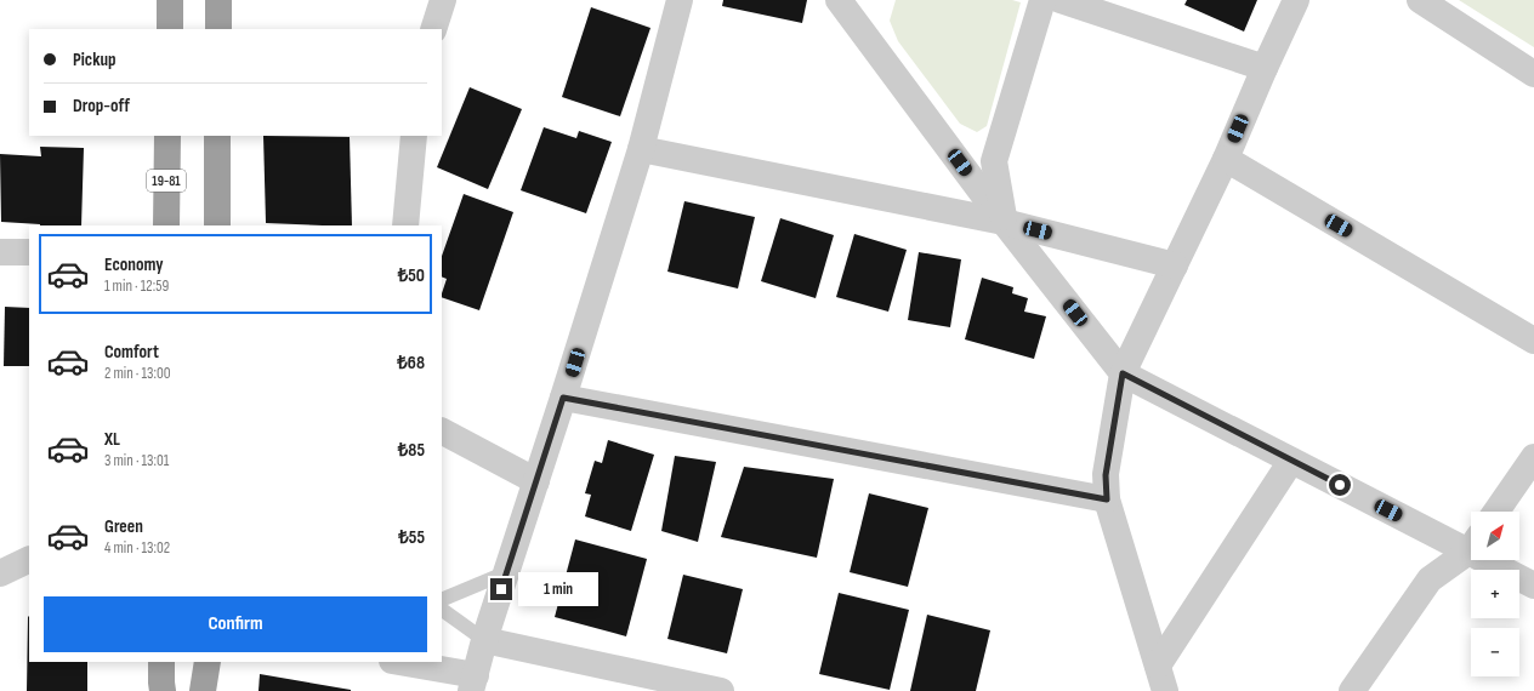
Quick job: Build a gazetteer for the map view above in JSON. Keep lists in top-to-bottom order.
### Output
{
  "streets": {
    "highway": ["19-81"]
  },
  "north": "top right",
  "page": {
    "banner": ["Pickup", "Drop-off"],
    "list": [
      {
        "name": "Economy",
        "note": "1 min · 12:59",
        "value": "₺50"
      },
      {
        "name": "Comfort",
        "note": "2 min · 13:00",
        "value": "₺68"
      },
      {
        "name": "XL",
        "note": "3 min · 13:01",
        "value": "₺85"
      },
      {
        "name": "Green",
        "note": "4 min · 13:02",
        "value": "₺55"
      }
    ],
    "map_buttons": ["+", "−"],
    "bubble": "1 min",
    "buttons": "Confirm"
  }
}
